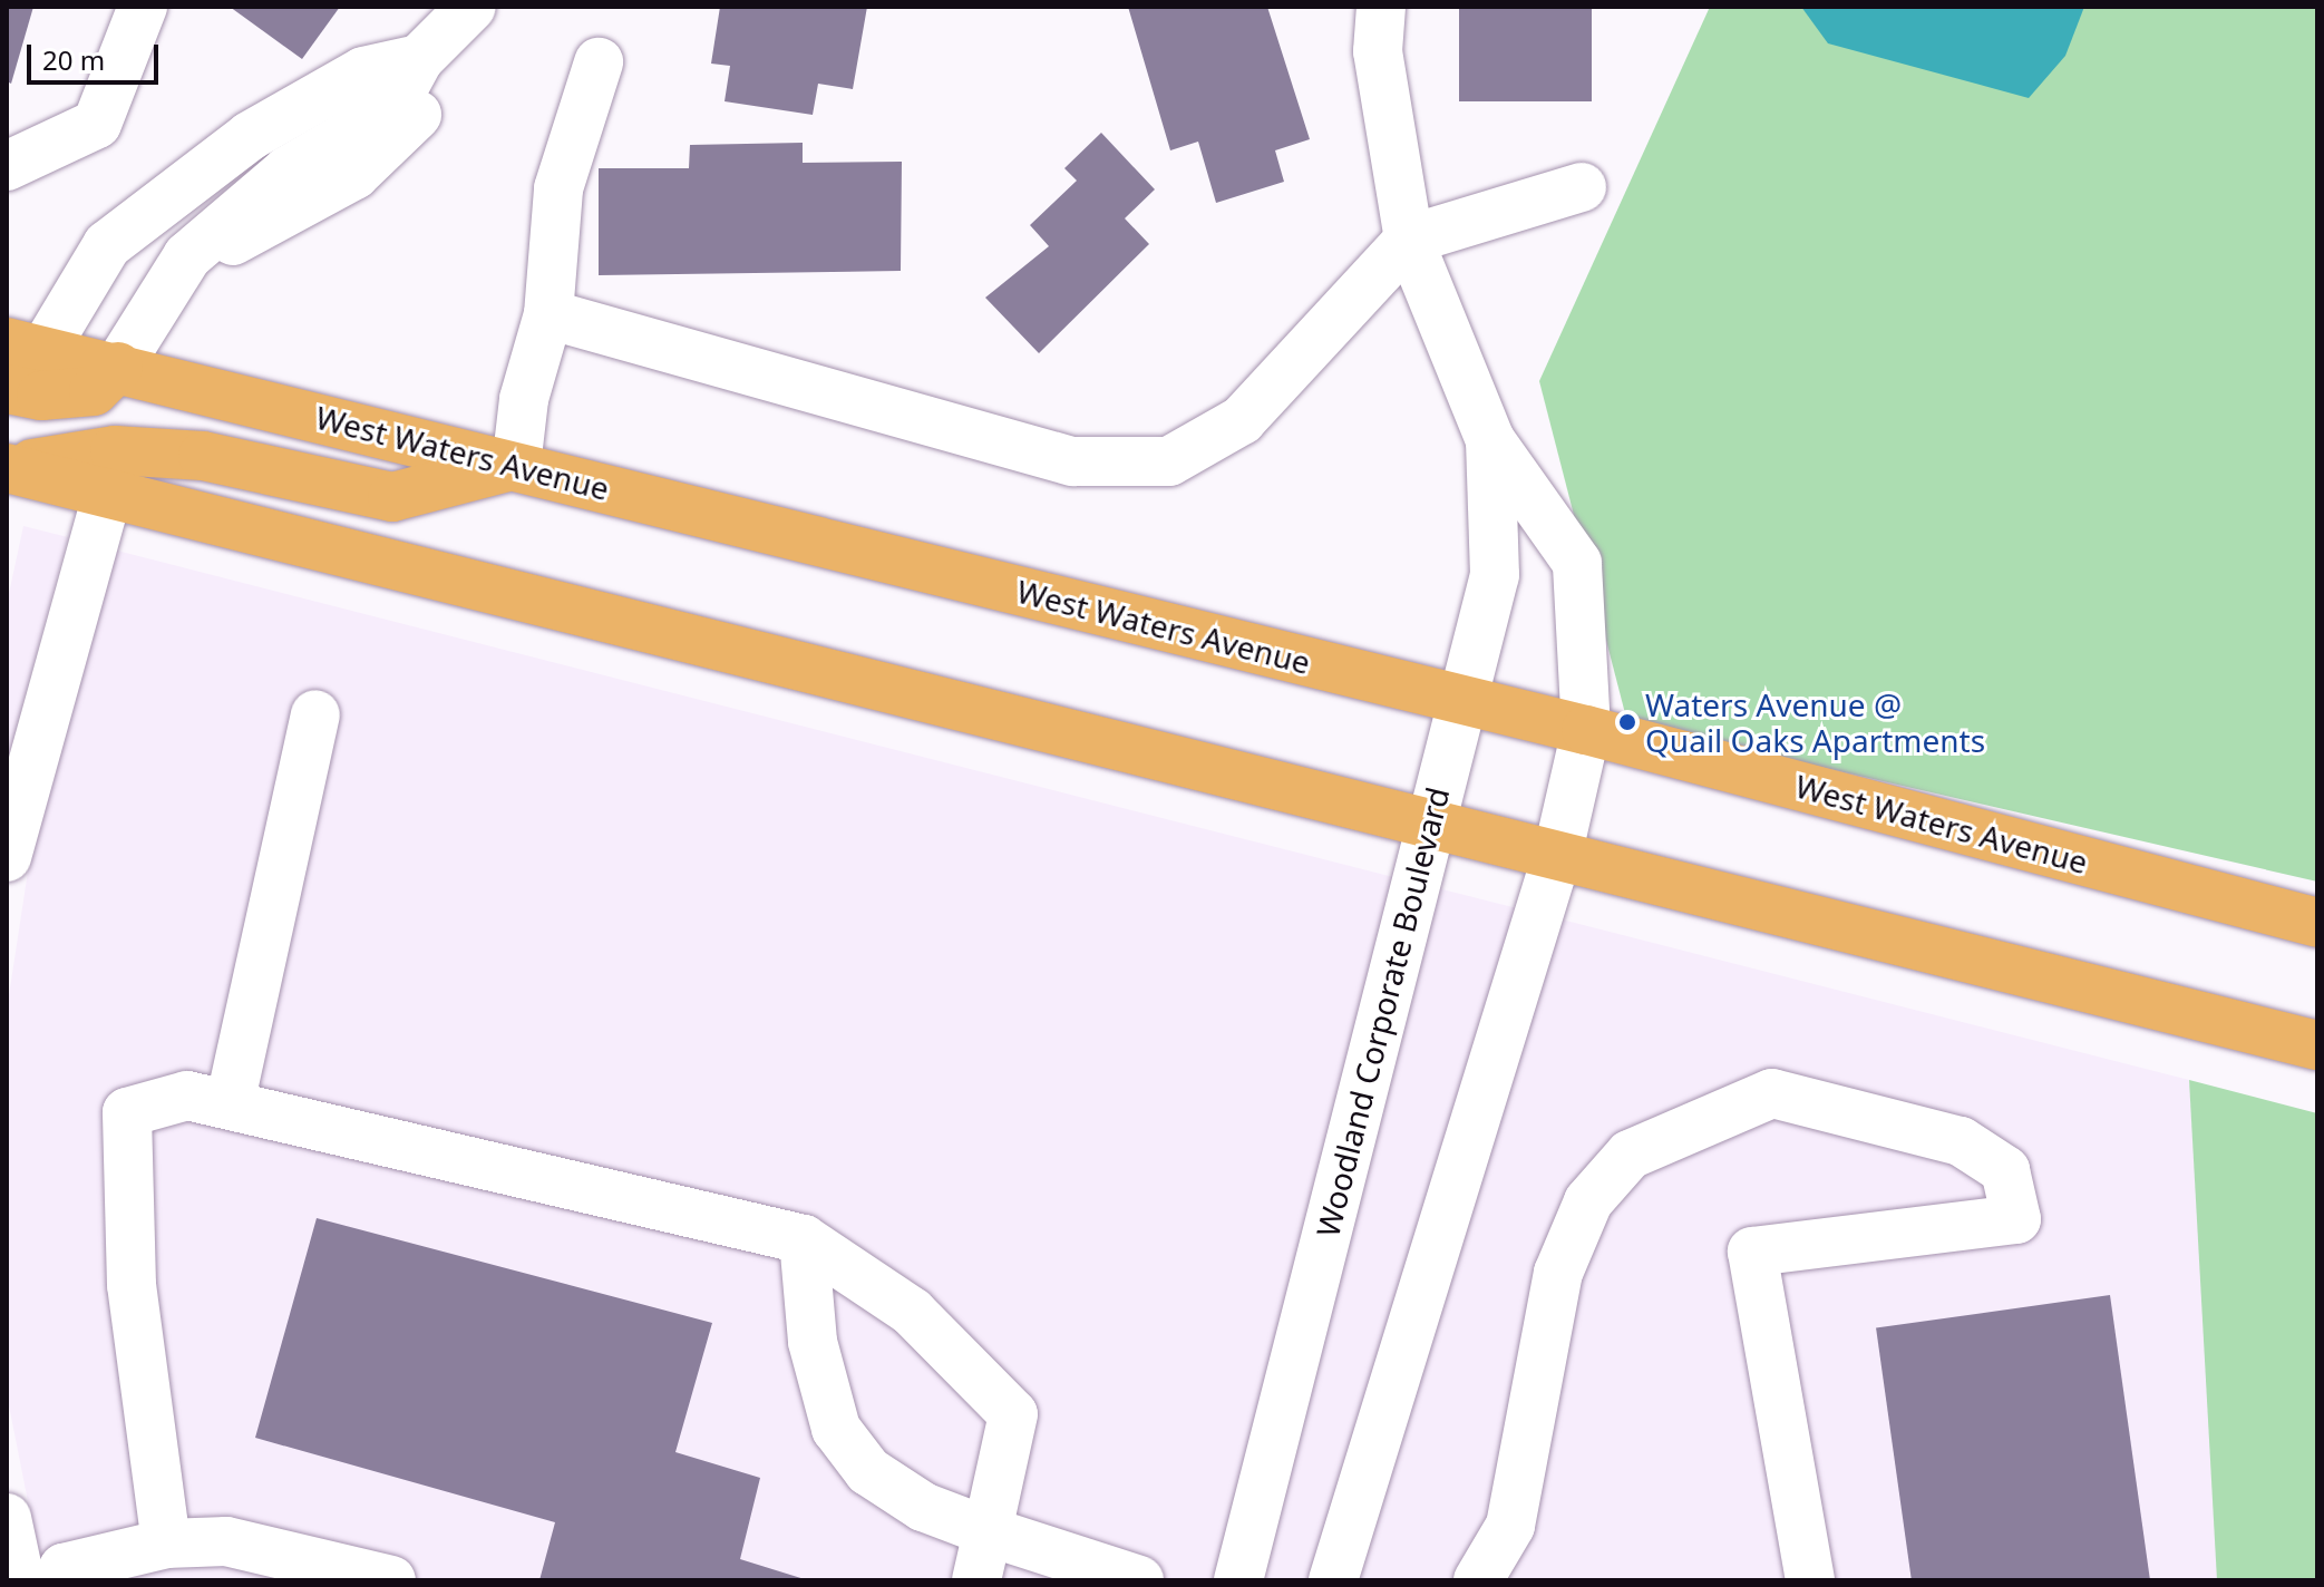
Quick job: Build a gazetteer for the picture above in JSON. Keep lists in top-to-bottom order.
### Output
{
  "streets": {
    "main road": ["West Waters Avenue"],
    "street": ["Woodland Corporate Boulevard"]
  },
  "crossings": [
    ["West Waters Avenue", "Woodland Corporate Boulevard"]
  ],
  "places": ["Waters Avenue @ Quail Oaks Apartments"],
  "scale_bar": "20 m"
}
